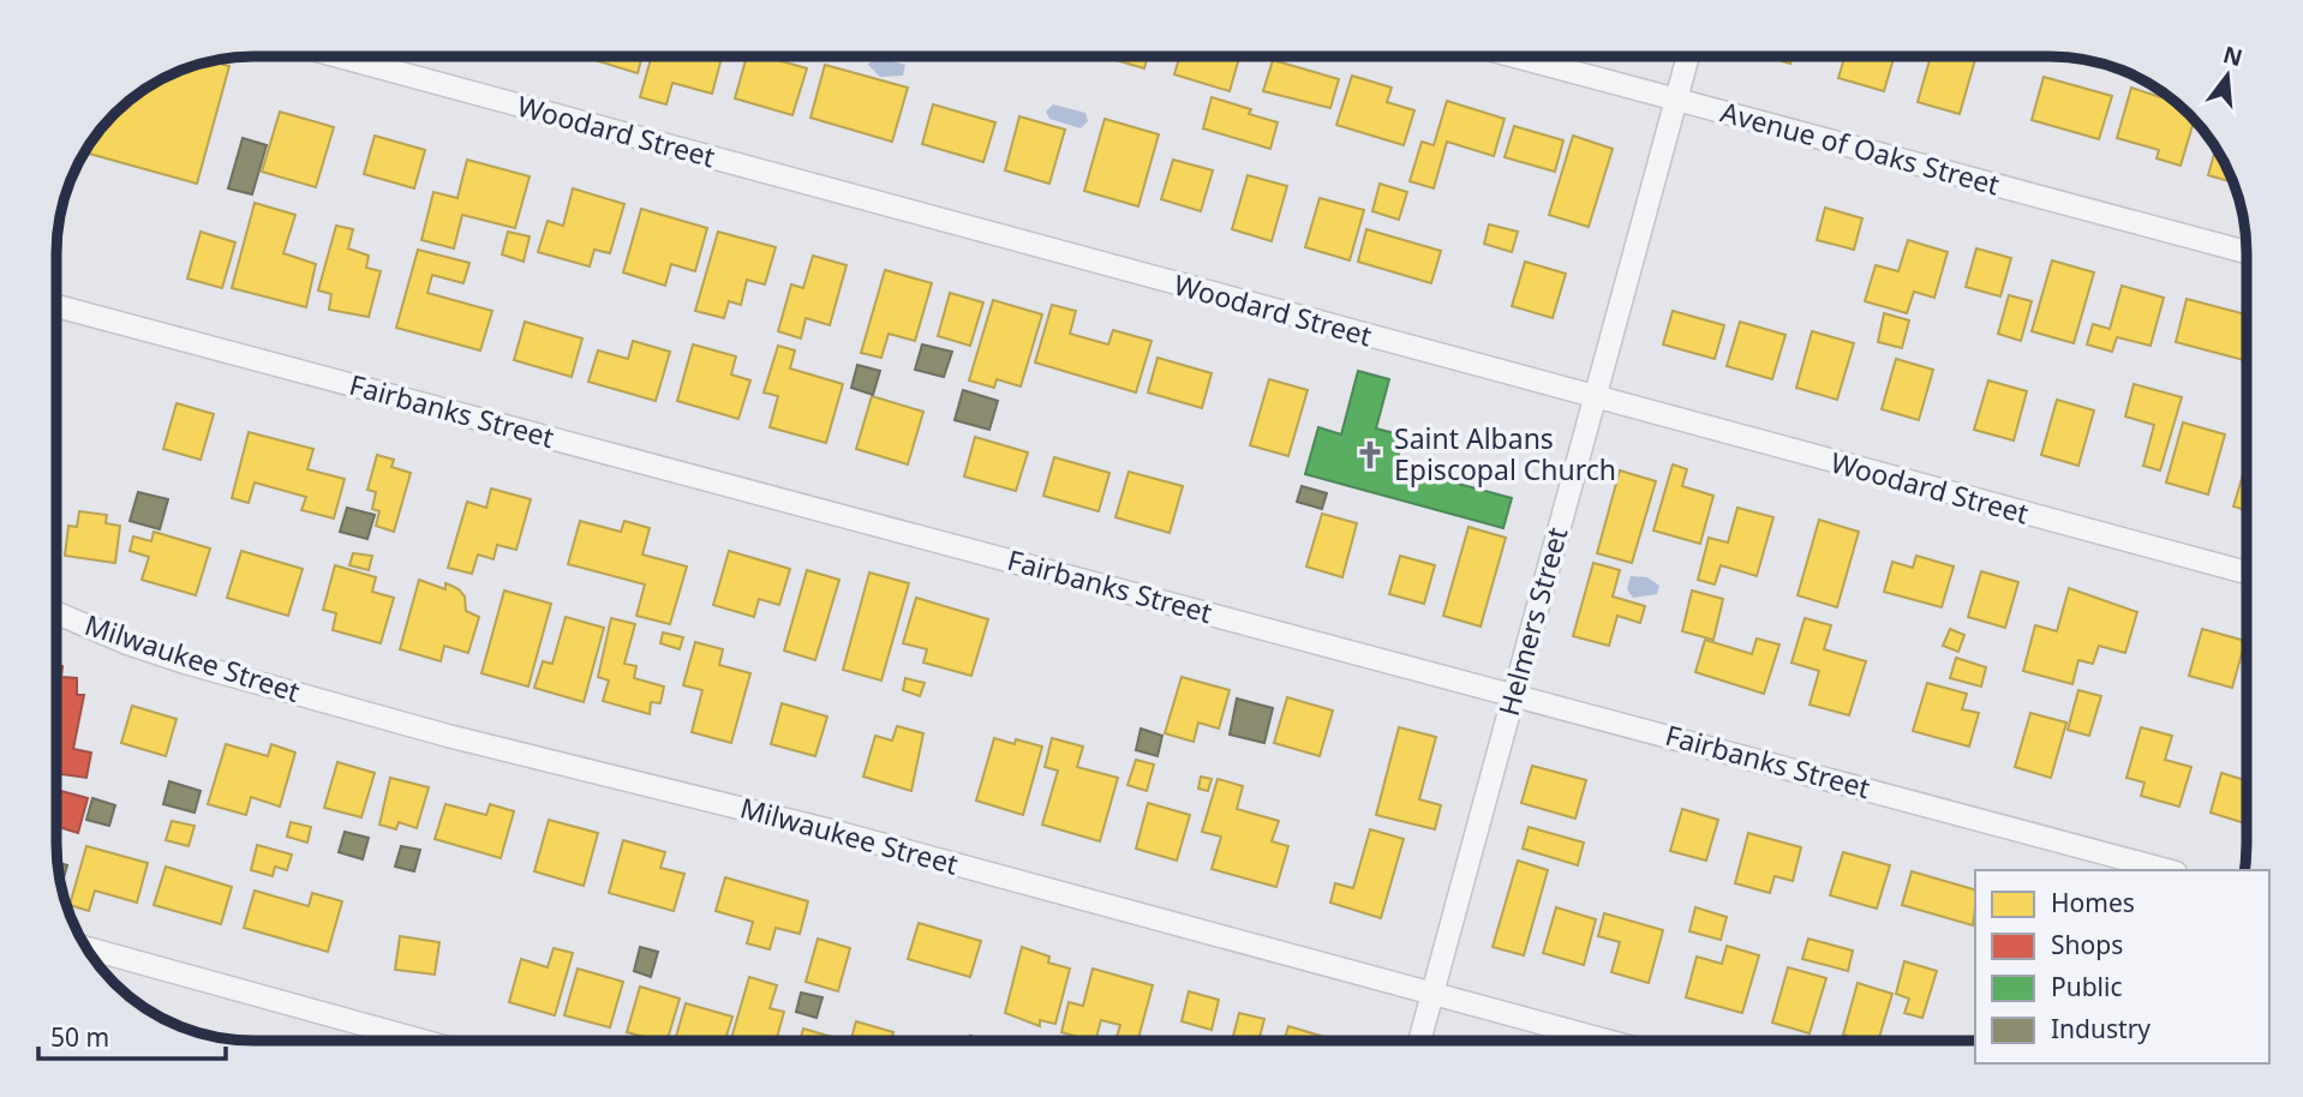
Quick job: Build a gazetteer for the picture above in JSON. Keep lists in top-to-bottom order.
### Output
{
  "streets": {
    "street": [
      "Woodard Street",
      "Avenue of Oaks Street",
      "Fairbanks Street",
      "Helmers Street",
      "Milwaukee Street"
    ]
  },
  "crossings": [
    ["Woodard Street", "Helmers Street"],
    ["Avenue of Oaks Street", "Helmers Street"],
    ["Fairbanks Street", "Helmers Street"],
    ["Helmers Street", "Milwaukee Street"]
  ],
  "places": {
    "church": ["Saint Albans Episcopal Church"]
  },
  "legend": [
    "Homes",
    "Shops",
    "Public",
    "Industry"
  ],
  "scale_bar": "50 m",
  "north": "top"
}
